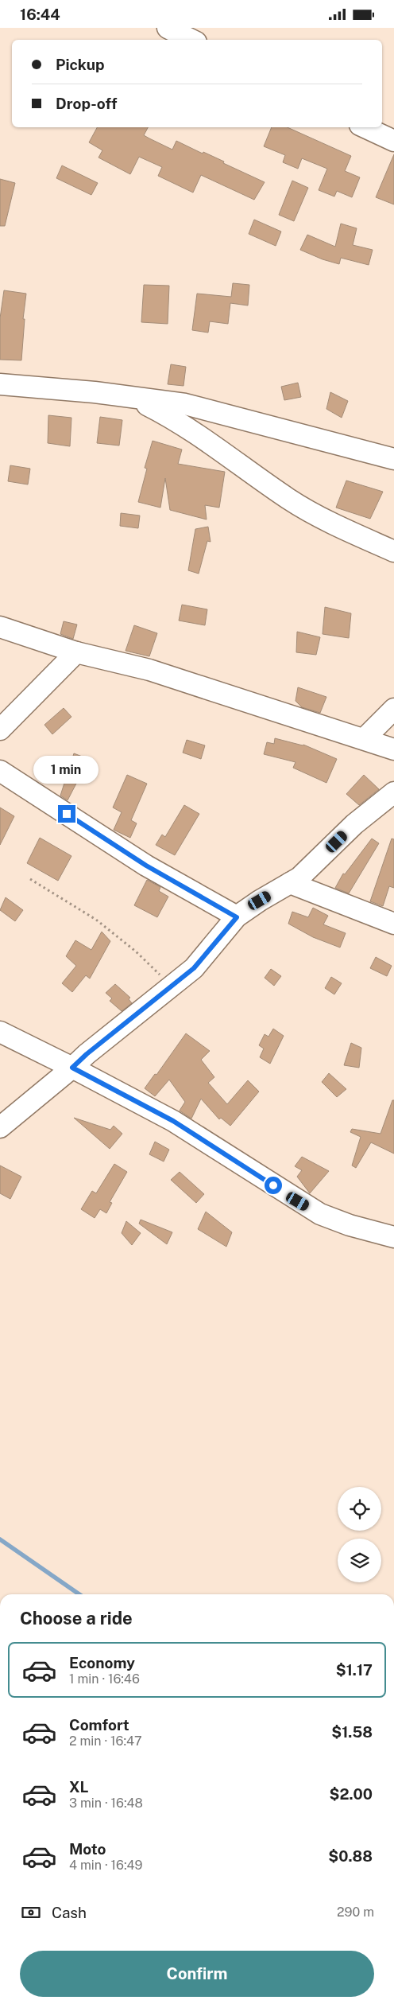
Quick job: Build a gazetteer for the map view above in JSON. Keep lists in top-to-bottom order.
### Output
{
  "page": {
    "status": "16:44",
    "banner": ["Pickup", "Drop-off"],
    "bubble": "1 min",
    "heading": "Choose a ride",
    "list": [
      {
        "name": "Economy",
        "note": "1 min · 16:46",
        "value": "$1.17"
      },
      {
        "name": "Comfort",
        "note": "2 min · 16:47",
        "value": "$1.58"
      },
      {
        "name": "XL",
        "note": "3 min · 16:48",
        "value": "$2.00"
      },
      {
        "name": "Moto",
        "note": "4 min · 16:49",
        "value": "$0.88"
      }
    ],
    "pay": ["Cash", "290 m"],
    "buttons": "Confirm"
  }
}
